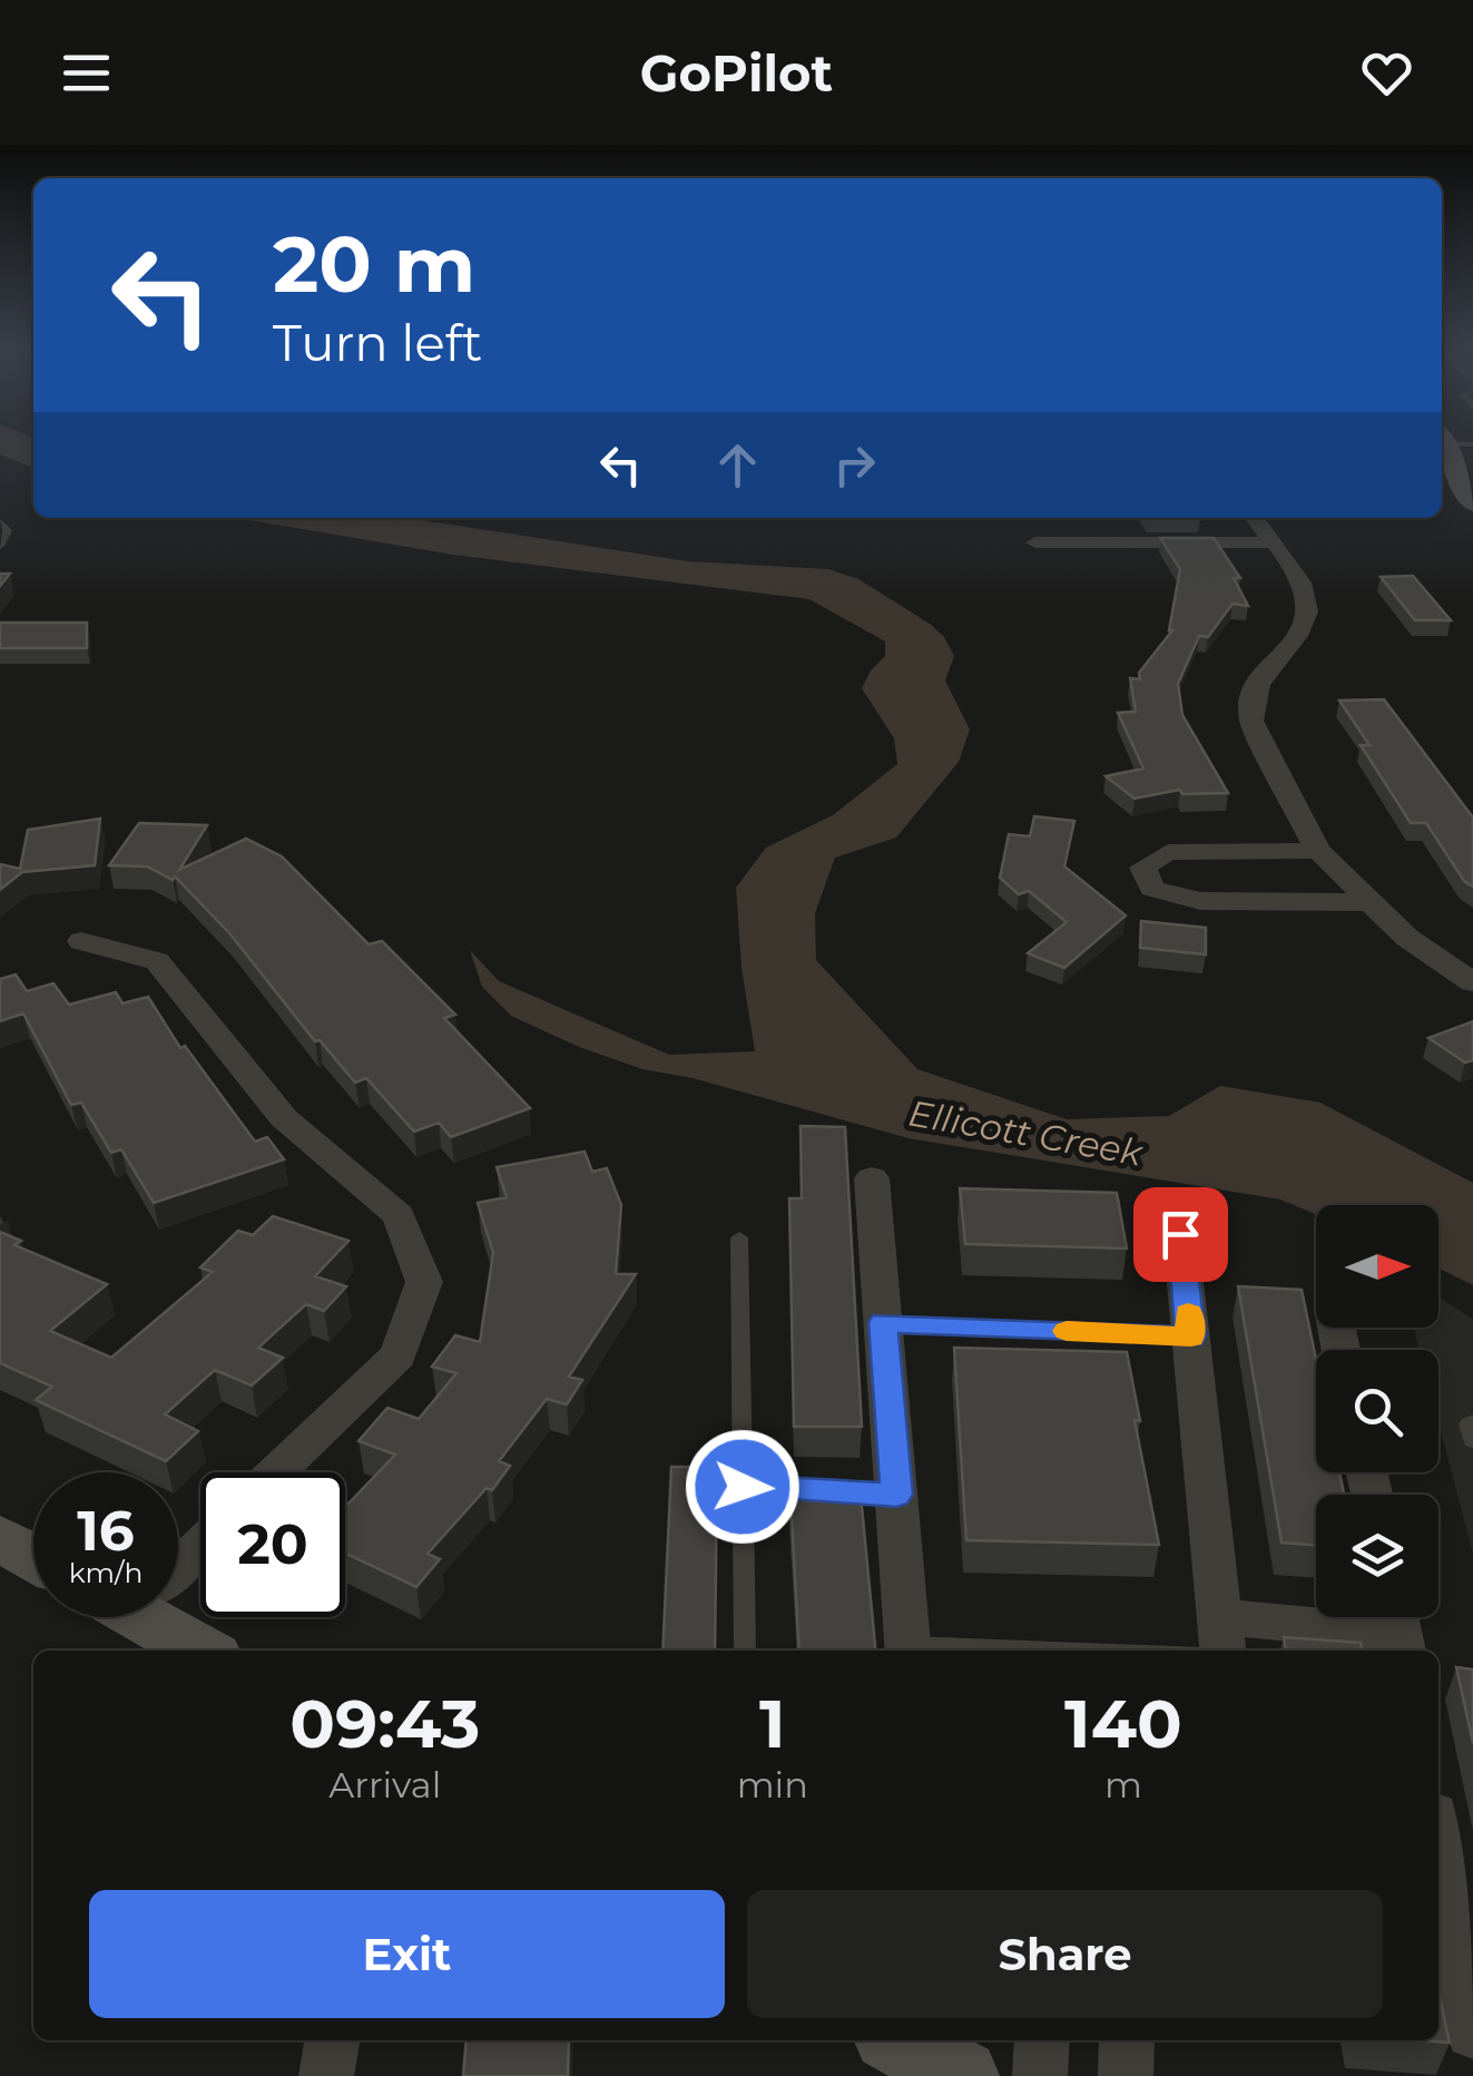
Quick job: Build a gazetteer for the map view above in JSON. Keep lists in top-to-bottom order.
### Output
{
  "water": ["Ellicott Creek"],
  "north": "right",
  "page": {
    "header": "GoPilot",
    "turn": ["20 m", "Turn left"],
    "speed": "16 km/h",
    "limit": "20",
    "eta": [
      "09:43",
      "Arrival",
      "1",
      "min",
      "140",
      "m"
    ],
    "buttons": ["Exit", "Share"]
  }
}
